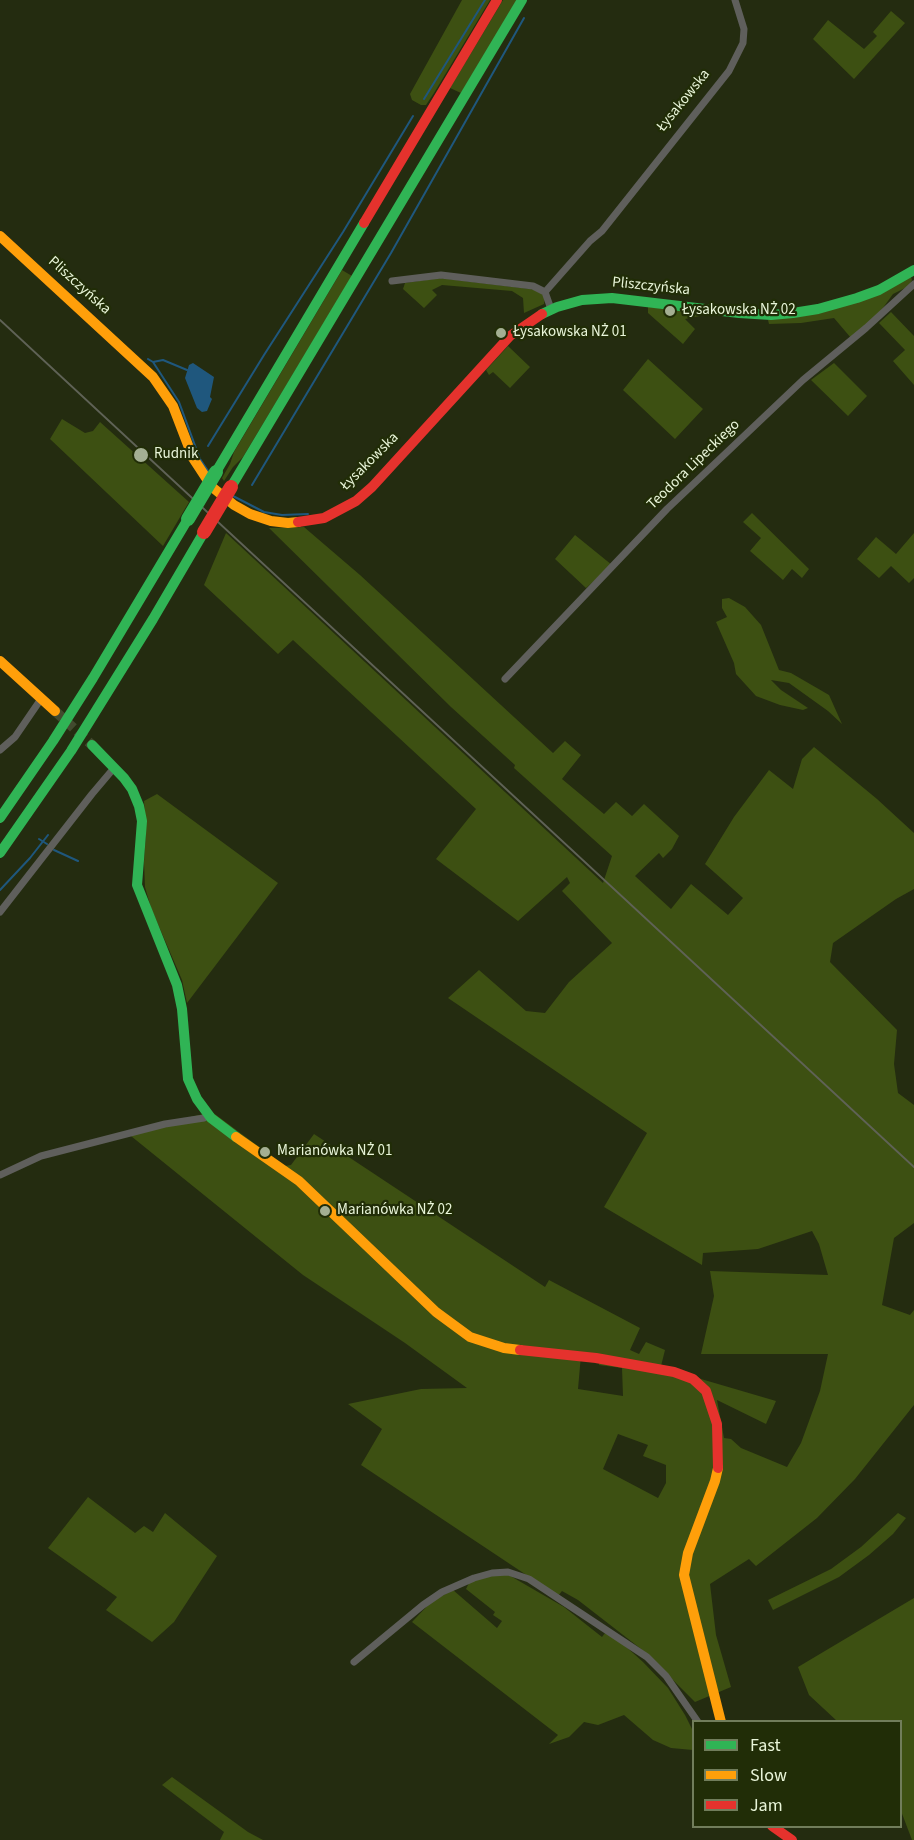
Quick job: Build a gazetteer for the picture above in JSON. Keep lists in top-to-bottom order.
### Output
{
  "streets": {
    "main road": ["Łysakowska", "Pliszczyńska"],
    "street": ["Teodora Lipeckiego"]
  },
  "crossings": [
    ["Łysakowska", "Pliszczyńska"],
    ["Pliszczyńska", "Teodora Lipeckiego"]
  ],
  "places": [
    "Łysakowska NŻ 02",
    "Łysakowska NŻ 01",
    "Rudnik",
    "Marianówka NŻ 01",
    "Marianówka NŻ 02"
  ],
  "legend": ["Fast", "Slow", "Jam"]
}
